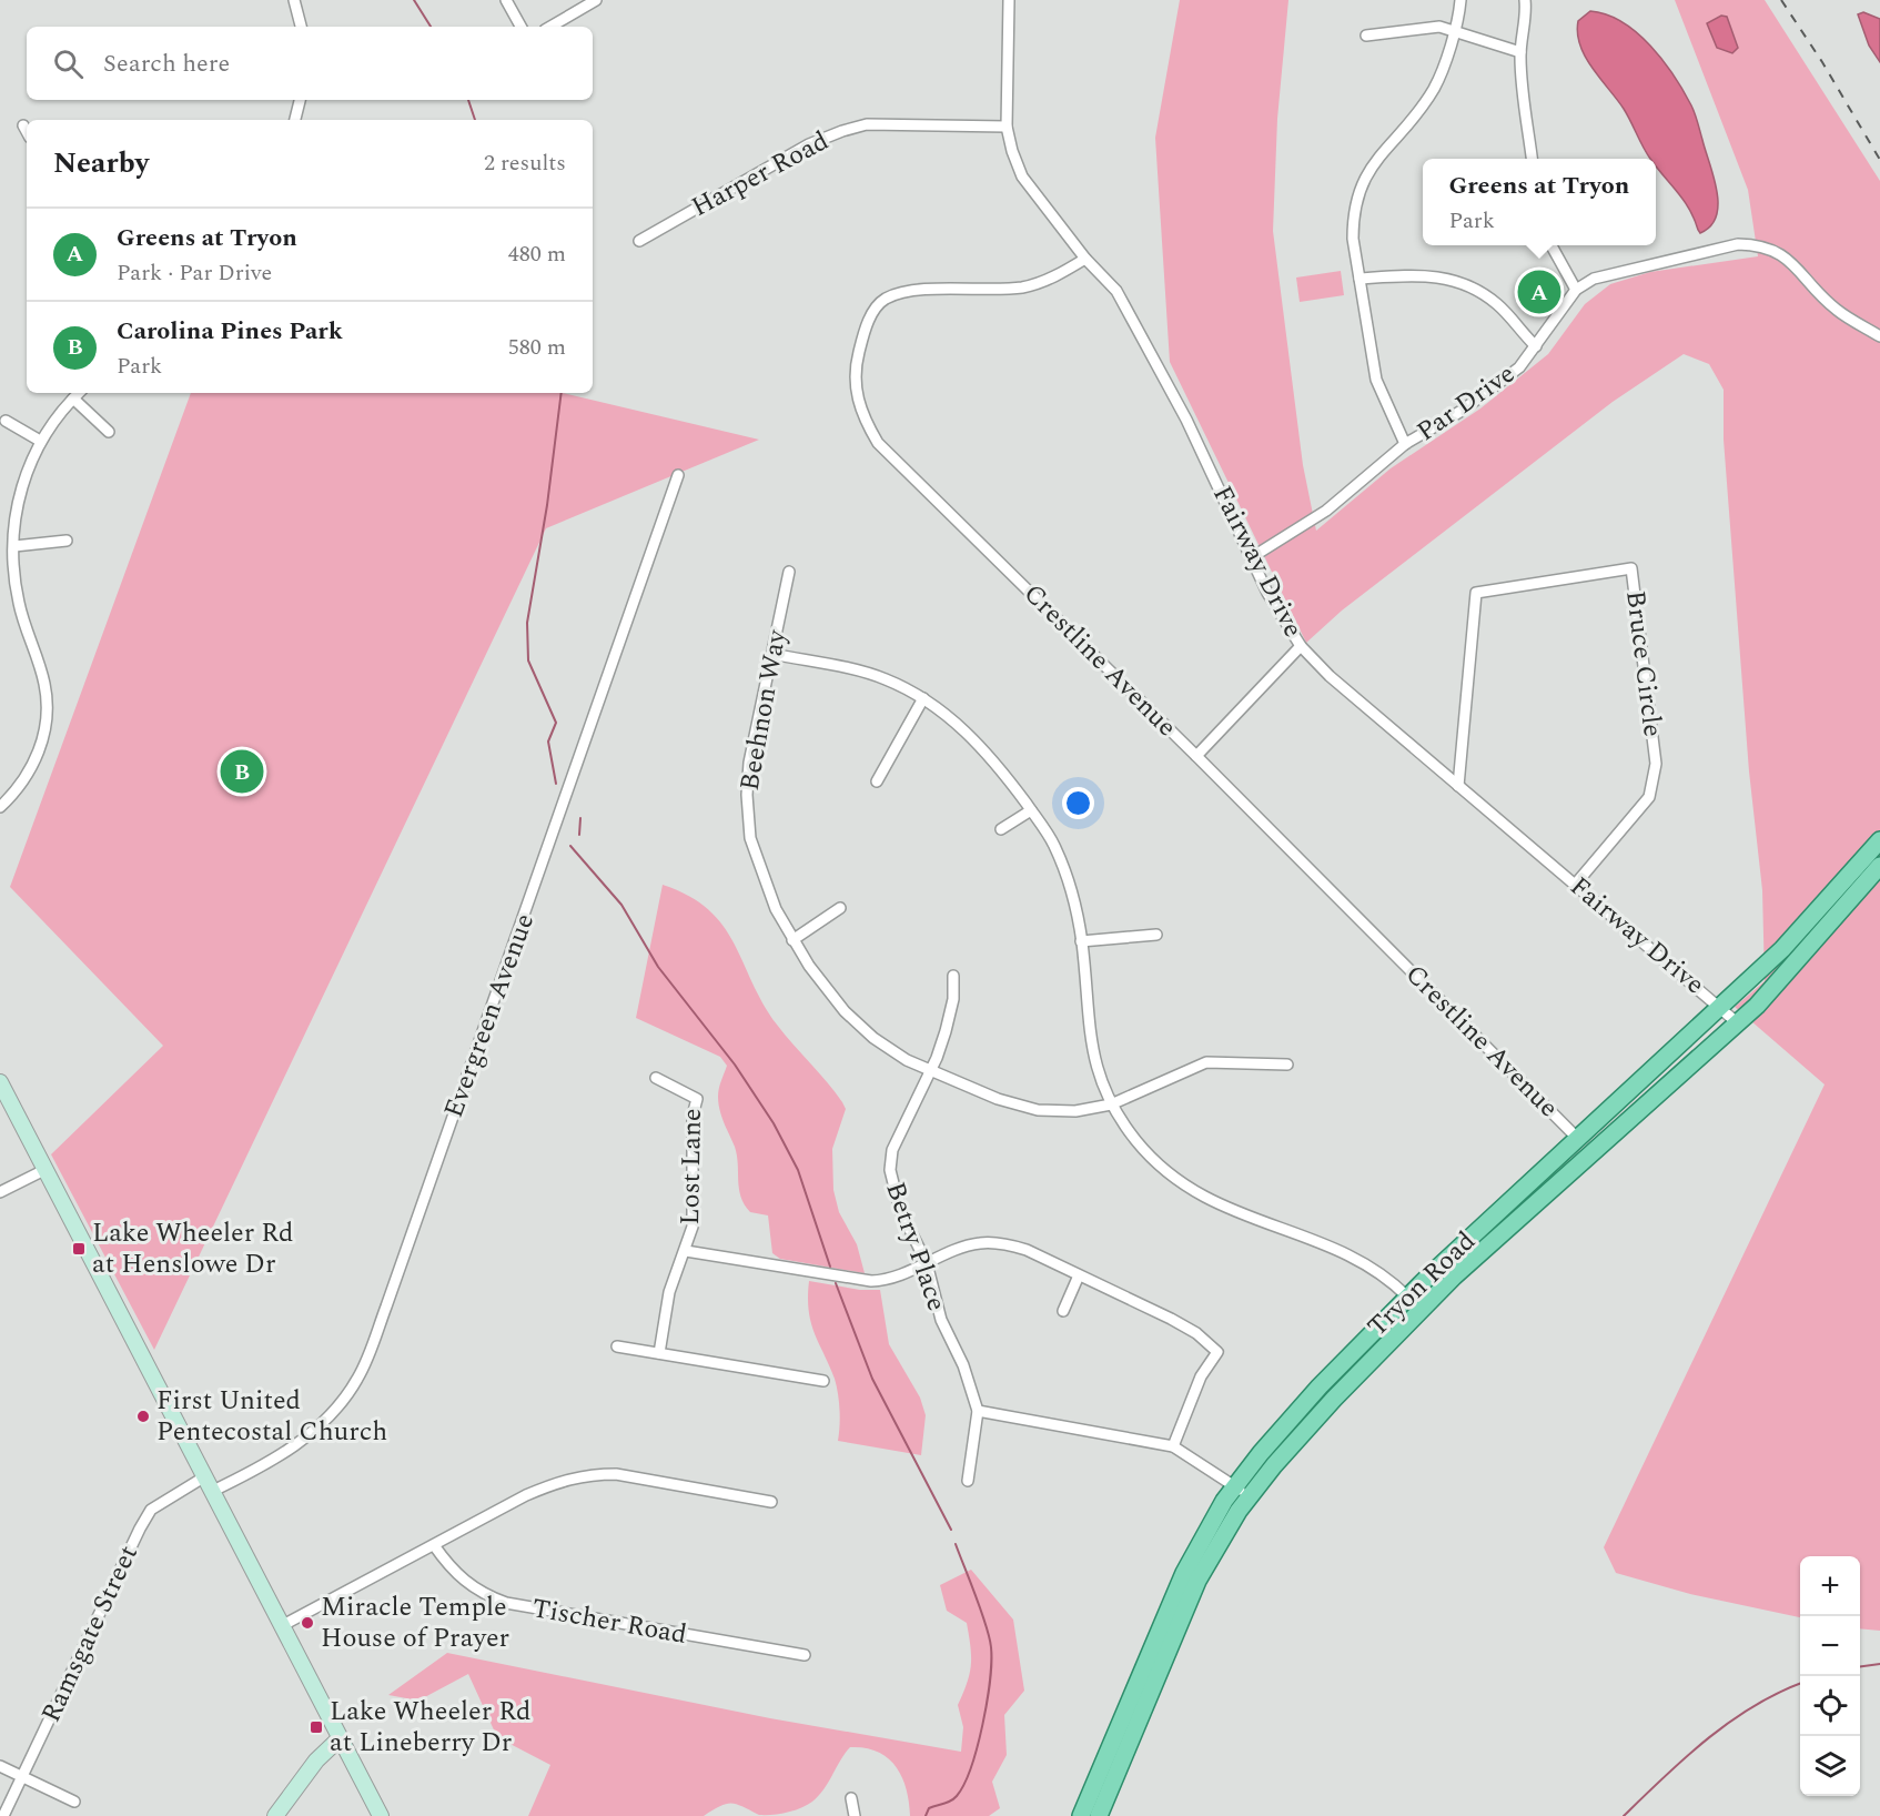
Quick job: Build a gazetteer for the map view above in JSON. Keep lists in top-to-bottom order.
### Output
{
  "streets": {
    "main road": ["Tryon Road"],
    "street": [
      "Harper Road",
      "Par Drive",
      "Fairway Drive",
      "Crestline Avenue",
      "Bruce Circle",
      "Beehnon Way",
      "Evergreen Avenue",
      "Lost Lane",
      "Betry Place",
      "Tischer Road",
      "Ramsgate Street"
    ]
  },
  "crossings": [
    ["Harper Road", "Fairway Drive"],
    ["Par Drive", "Fairway Drive"],
    ["Fairway Drive", "Crestline Avenue"],
    ["Fairway Drive", "Bruce Circle"],
    ["Fairway Drive", "Tryon Road"],
    ["Crestline Avenue", "Tryon Road"],
    ["Beehnon Way", "Betry Place"]
  ],
  "places": {
    "transit": ["Lake Wheeler Rd at Henslowe Dr", "Lake Wheeler Rd at Lineberry Dr"],
    "other": ["First United Pentecostal Church", "Miracle Temple House of Prayer"]
  },
  "page": {
    "search": "Search here",
    "heading": ["Nearby", "2 results"],
    "popup": ["Greens at Tryon", "Park"],
    "list": [
      {
        "mark": "A",
        "name": "Greens at Tryon",
        "note": "Park · Par Drive",
        "value": "480 m"
      },
      {
        "mark": "B",
        "name": "Carolina Pines Park",
        "note": "Park",
        "value": "580 m"
      }
    ],
    "pins": ["A", "B"],
    "map_buttons": ["+", "−"]
  }
}
